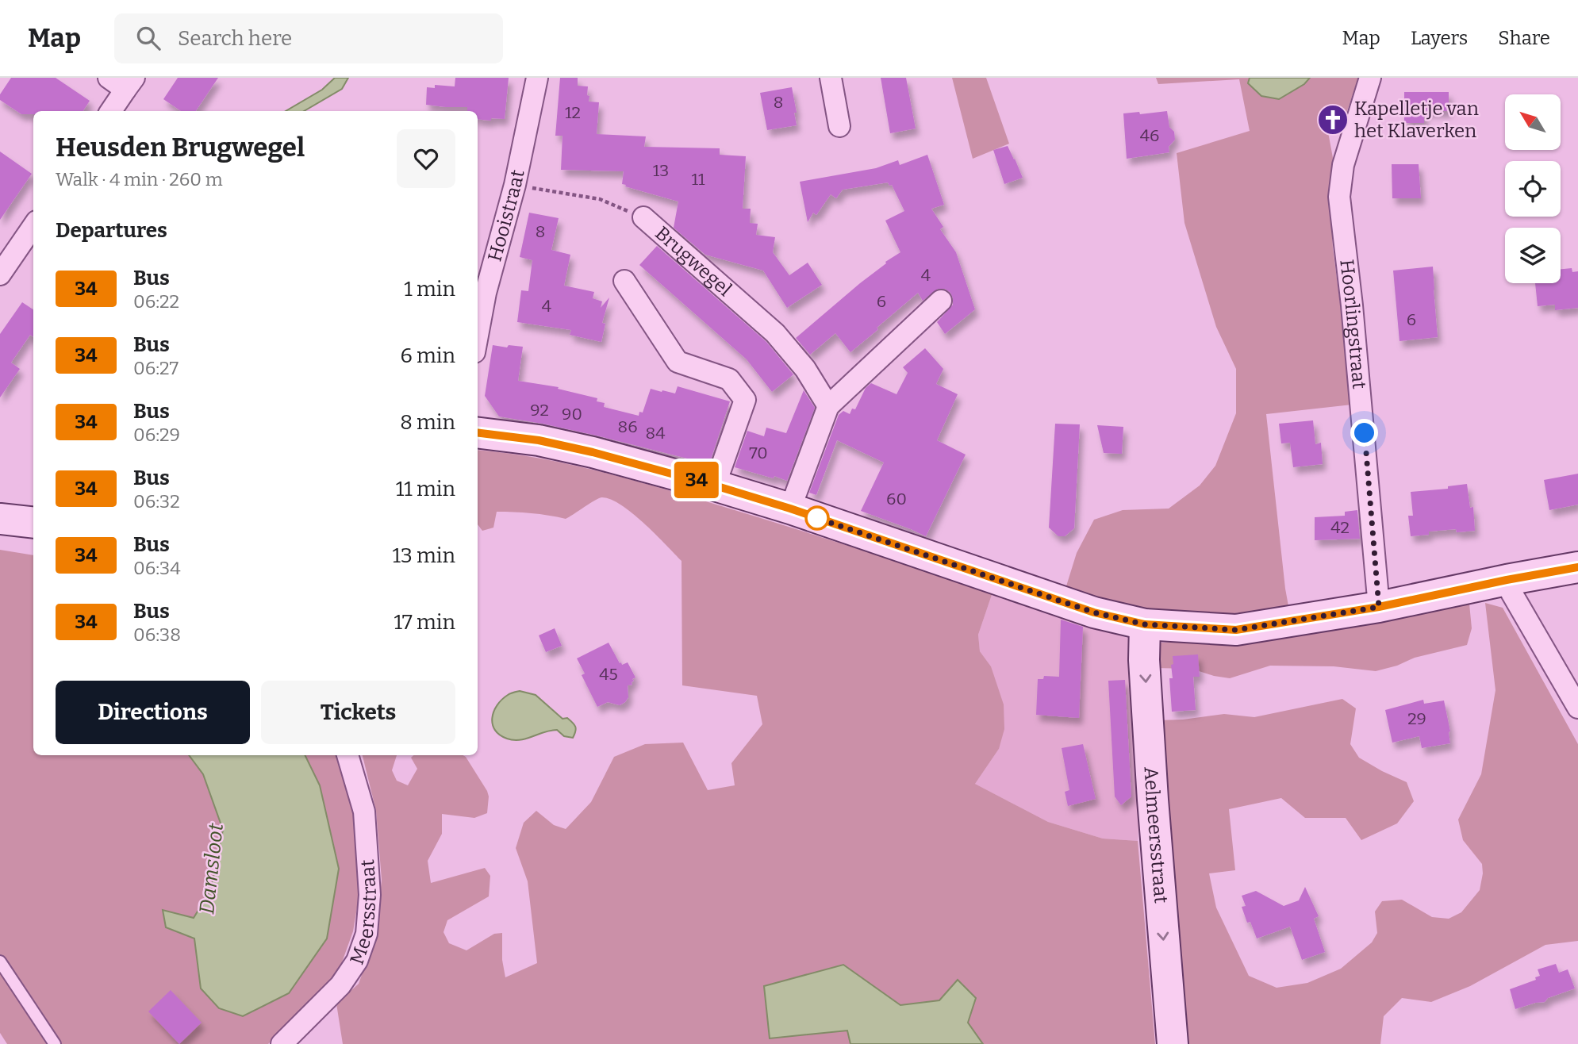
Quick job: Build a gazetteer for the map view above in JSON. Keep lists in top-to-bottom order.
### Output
{
  "streets": {
    "main road": ["Aelmeersstraat"],
    "street": [
      "Hooistraat",
      "Brugwegel",
      "Hoorlingstraat",
      "Meersstraat"
    ]
  },
  "crossings": [
    ["Hooistraat", "Brugwegel"]
  ],
  "one_way": ["Aelmeersstraat"],
  "water": ["Damsloot"],
  "places": {
    "church": ["Kapelletje van het Klaverken"]
  },
  "lines": ["bus line 34"],
  "house_numbers": [
    "8",
    "12",
    "46",
    "13",
    "11",
    "8",
    "4",
    "6",
    "4",
    "6",
    "92",
    "90",
    "86",
    "84",
    "70",
    "60",
    "42",
    "45",
    "29"
  ],
  "north": "top left",
  "page": {
    "header": "Map",
    "search": "Search here",
    "nav": ["Map", "Layers", "Share"],
    "on_map": "34",
    "heading": [
      ["Heusden Brugwegel", "Walk · 4 min · 260 m"],
      "Departures"
    ],
    "list": [
      {
        "mark": "34",
        "name": "Bus",
        "note": "06:22",
        "value": "1 min"
      },
      {
        "mark": "34",
        "name": "Bus",
        "note": "06:27",
        "value": "6 min"
      },
      {
        "mark": "34",
        "name": "Bus",
        "note": "06:29",
        "value": "8 min"
      },
      {
        "mark": "34",
        "name": "Bus",
        "note": "06:32",
        "value": "11 min"
      },
      {
        "mark": "34",
        "name": "Bus",
        "note": "06:34",
        "value": "13 min"
      },
      {
        "mark": "34",
        "name": "Bus",
        "note": "06:38",
        "value": "17 min"
      }
    ],
    "buttons": ["Directions", "Tickets"]
  }
}
